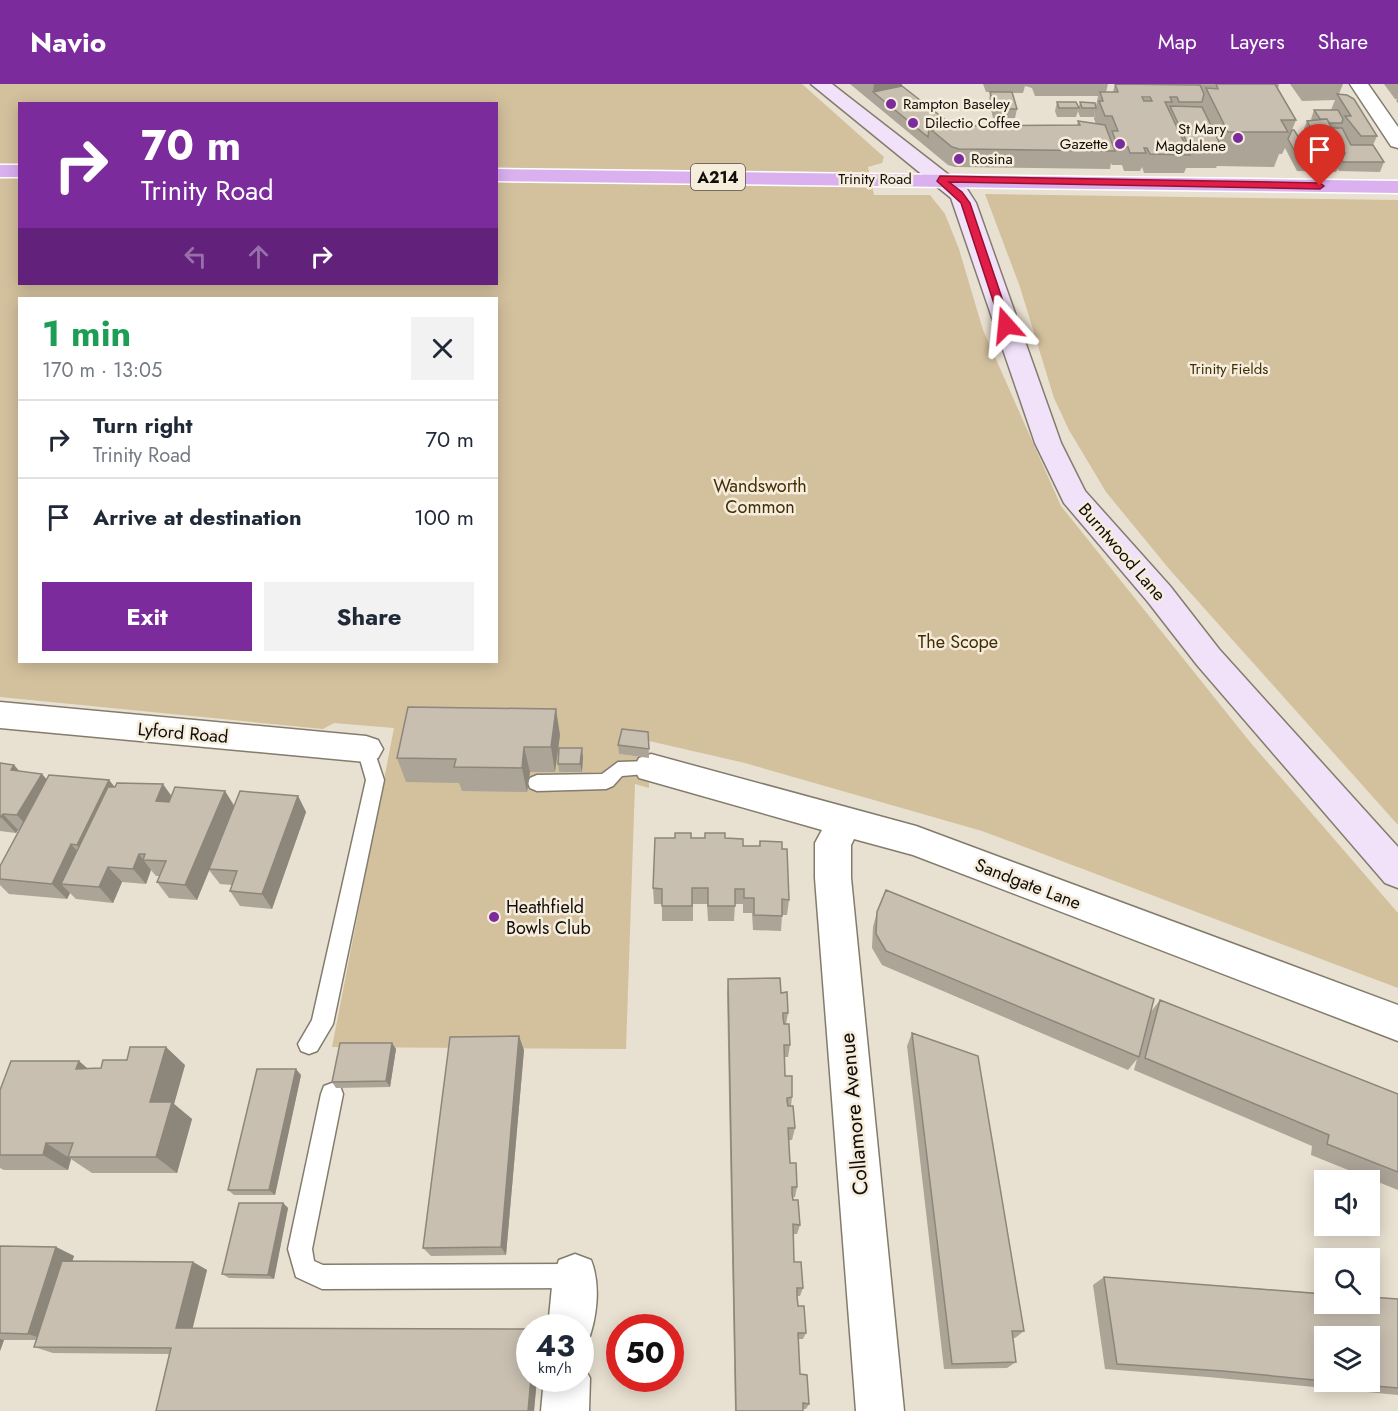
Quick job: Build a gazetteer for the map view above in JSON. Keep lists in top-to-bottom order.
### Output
{
  "streets": {
    "highway": ["A214", "Trinity Road"],
    "main road": ["Burntwood Lane"],
    "street": ["Lyford Road", "Sandgate Lane", "Collamore Avenue"]
  },
  "crossings": [
    ["Trinity Road", "Burntwood Lane"],
    ["Sandgate Lane", "Collamore Avenue"]
  ],
  "parks": ["Trinity Fields", "Wandsworth Common", "The Scope"],
  "places": [
    "Rampton Baseley",
    "Dilectio Coffee",
    "St Mary Magdalene",
    "Gazette",
    "Rosina",
    "Heathfield Bowls Club"
  ],
  "page": {
    "header": "Navio",
    "nav": ["Map", "Layers", "Share"],
    "turn": ["70 m", "Trinity Road"],
    "heading": ["1 min", "170 m · 13:05"],
    "list": [
      {
        "name": "Turn right",
        "note": "Trinity Road",
        "value": "70 m"
      },
      {
        "name": "Arrive at destination",
        "value": "100 m"
      }
    ],
    "buttons": ["Exit", "Share"],
    "speed": "43 km/h",
    "limit": "50"
  }
}
